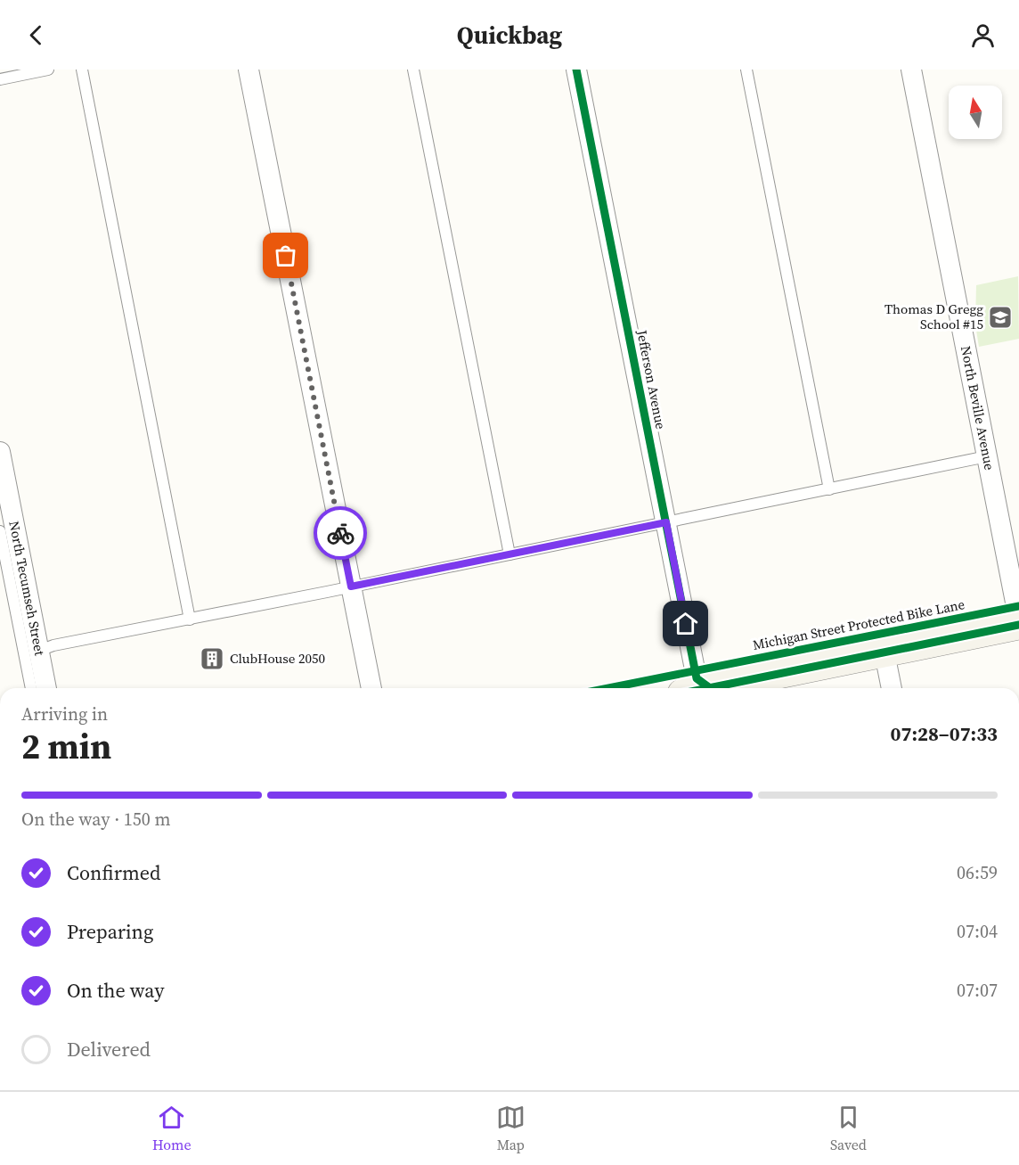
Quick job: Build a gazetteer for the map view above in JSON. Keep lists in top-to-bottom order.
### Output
{
  "streets": {
    "street": ["Jefferson Avenue", "North Beville Avenue", "North Tecumseh Street"],
    "cycle path": ["Michigan Street Protected Bike Lane"]
  },
  "places": {
    "school or university": ["Thomas D Gregg School #15"],
    "building": ["ClubHouse 2050"]
  },
  "north": "top",
  "page": {
    "header": "Quickbag",
    "heading": ["2 min", "Arriving in", "07:28–07:33"],
    "bar": "On the way · 150 m",
    "list": [
      ["Confirmed", "06:59"],
      ["Preparing", "07:04"],
      ["On the way", "07:07"],
      "Delivered"
    ],
    "tabs": ["Home", "Map", "Saved"]
  }
}
